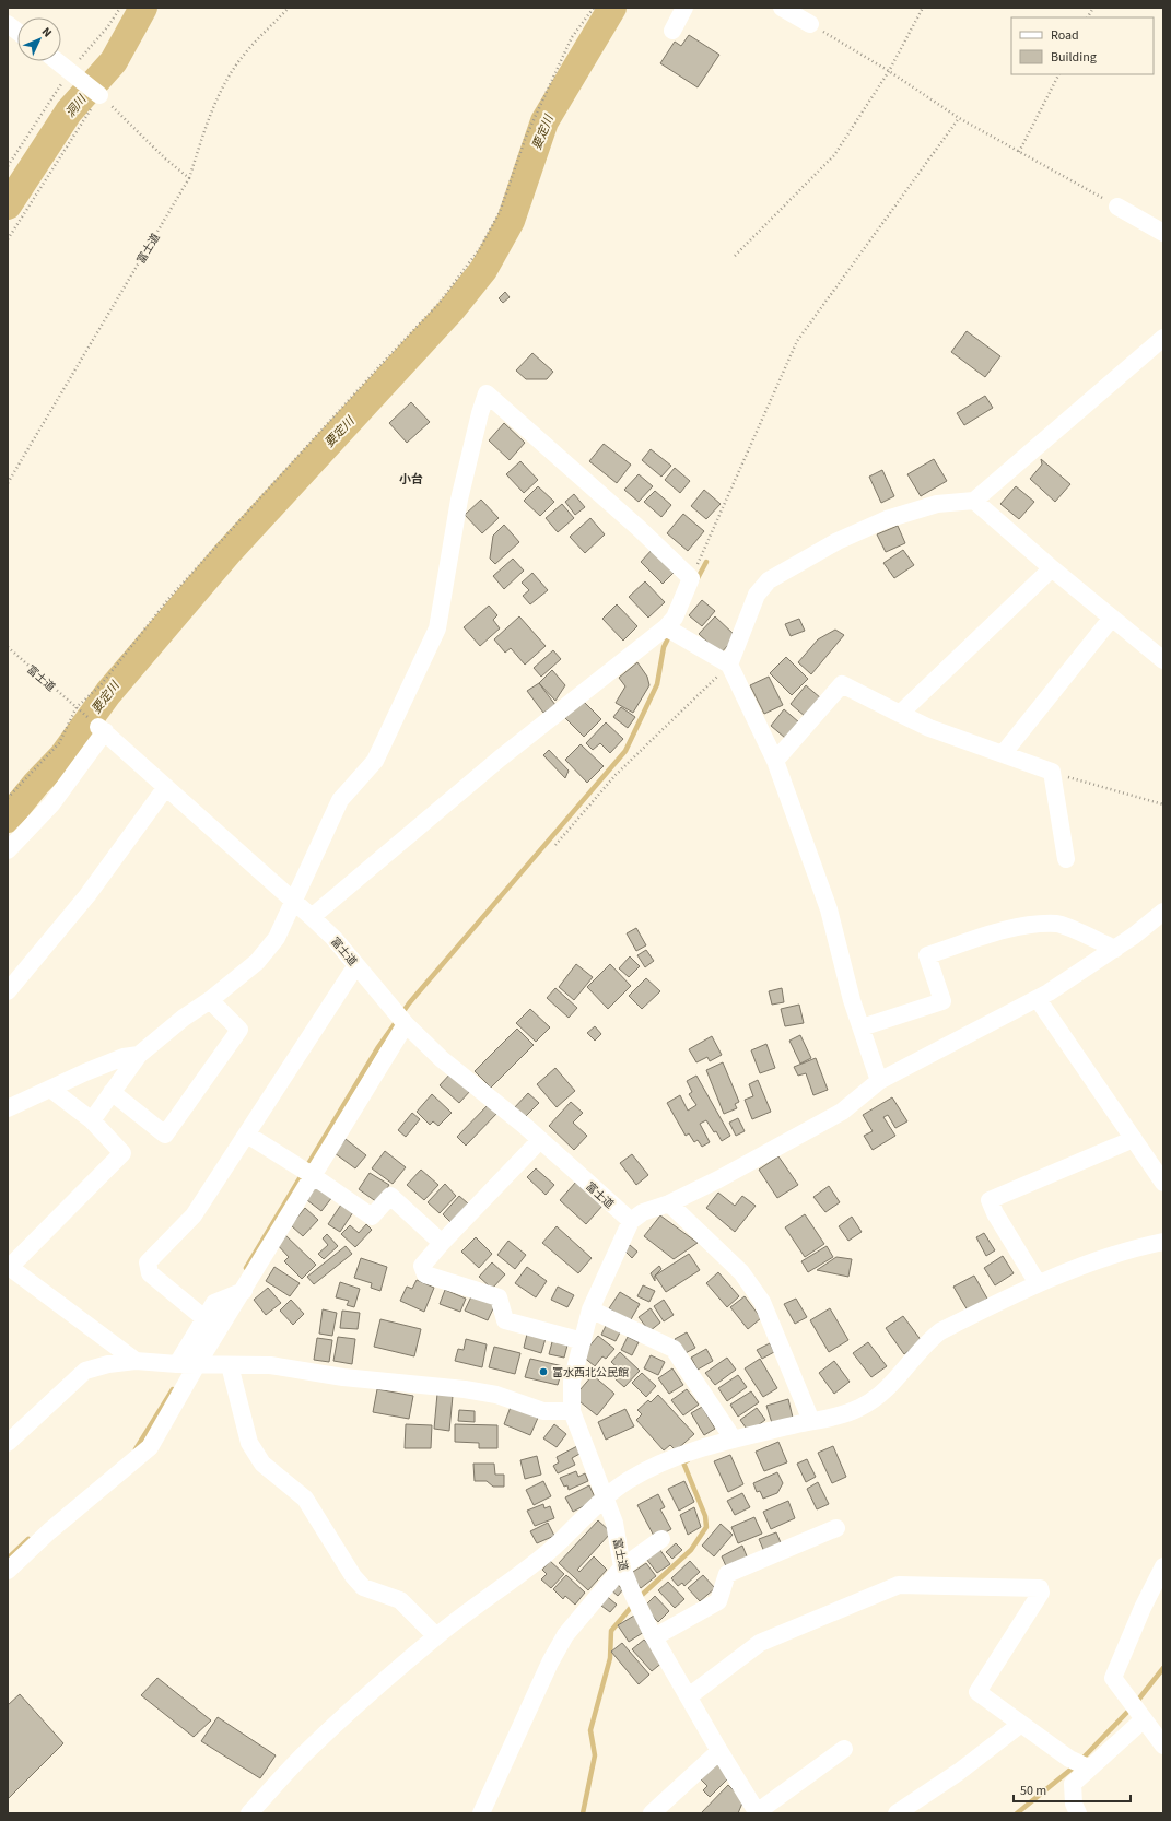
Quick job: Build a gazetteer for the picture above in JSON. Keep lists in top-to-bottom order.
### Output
{
  "streets": {
    "street": ["富士道"]
  },
  "districts": ["小台"],
  "water": ["洞川", "要定川"],
  "places": ["富水西北公民館"],
  "legend": ["Road", "Building"],
  "scale_bar": "50 m",
  "north": "top right"
}
